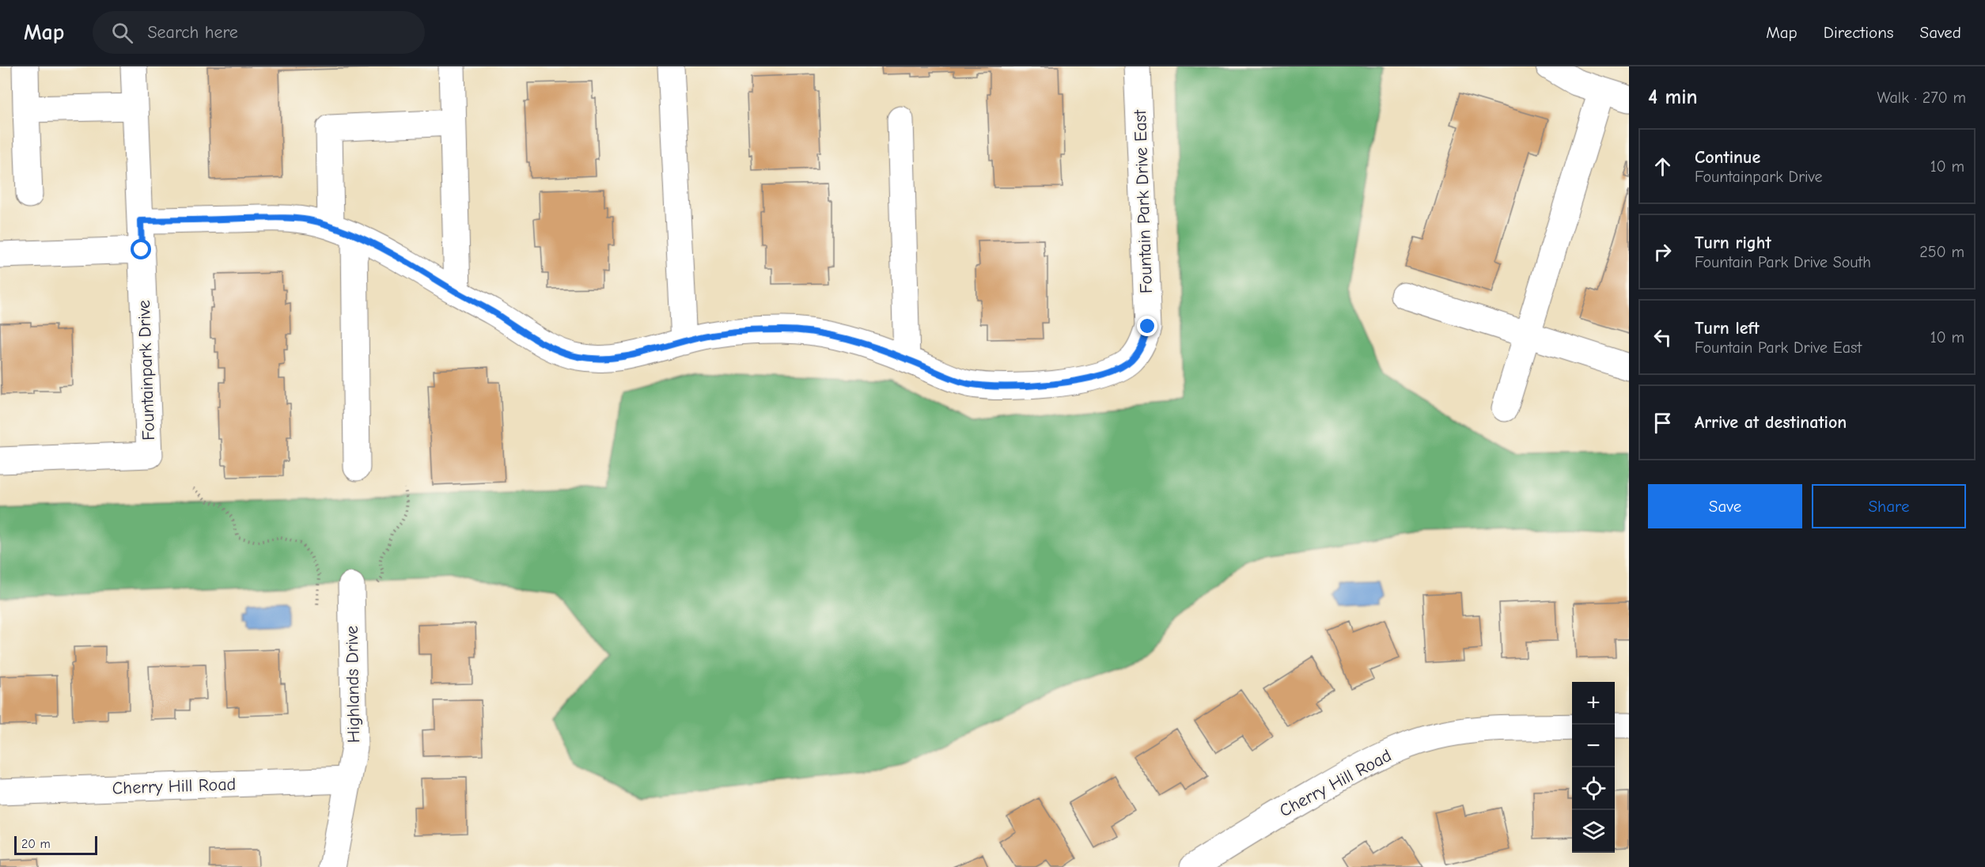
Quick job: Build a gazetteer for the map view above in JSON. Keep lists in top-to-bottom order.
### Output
{
  "streets": {
    "street": [
      "Fountain Park Drive East",
      "Fountainpark Drive",
      "Highlands Drive",
      "Cherry Hill Road"
    ]
  },
  "crossings": [
    ["Highlands Drive", "Cherry Hill Road"]
  ],
  "scale_bar": "20 m",
  "page": {
    "header": "Map",
    "search": "Search here",
    "nav": ["Map", "Directions", "Saved"],
    "heading": ["4 min", "Walk · 270 m"],
    "list": [
      ["Continue", "Fountainpark Drive", "10 m"],
      ["Turn right", "Fountain Park Drive South", "250 m"],
      ["Turn left", "Fountain Park Drive East", "10 m"],
      "Arrive at destination"
    ],
    "buttons": ["Save", "Share"],
    "map_buttons": ["+", "−"],
    "scale": "20 m"
  }
}
